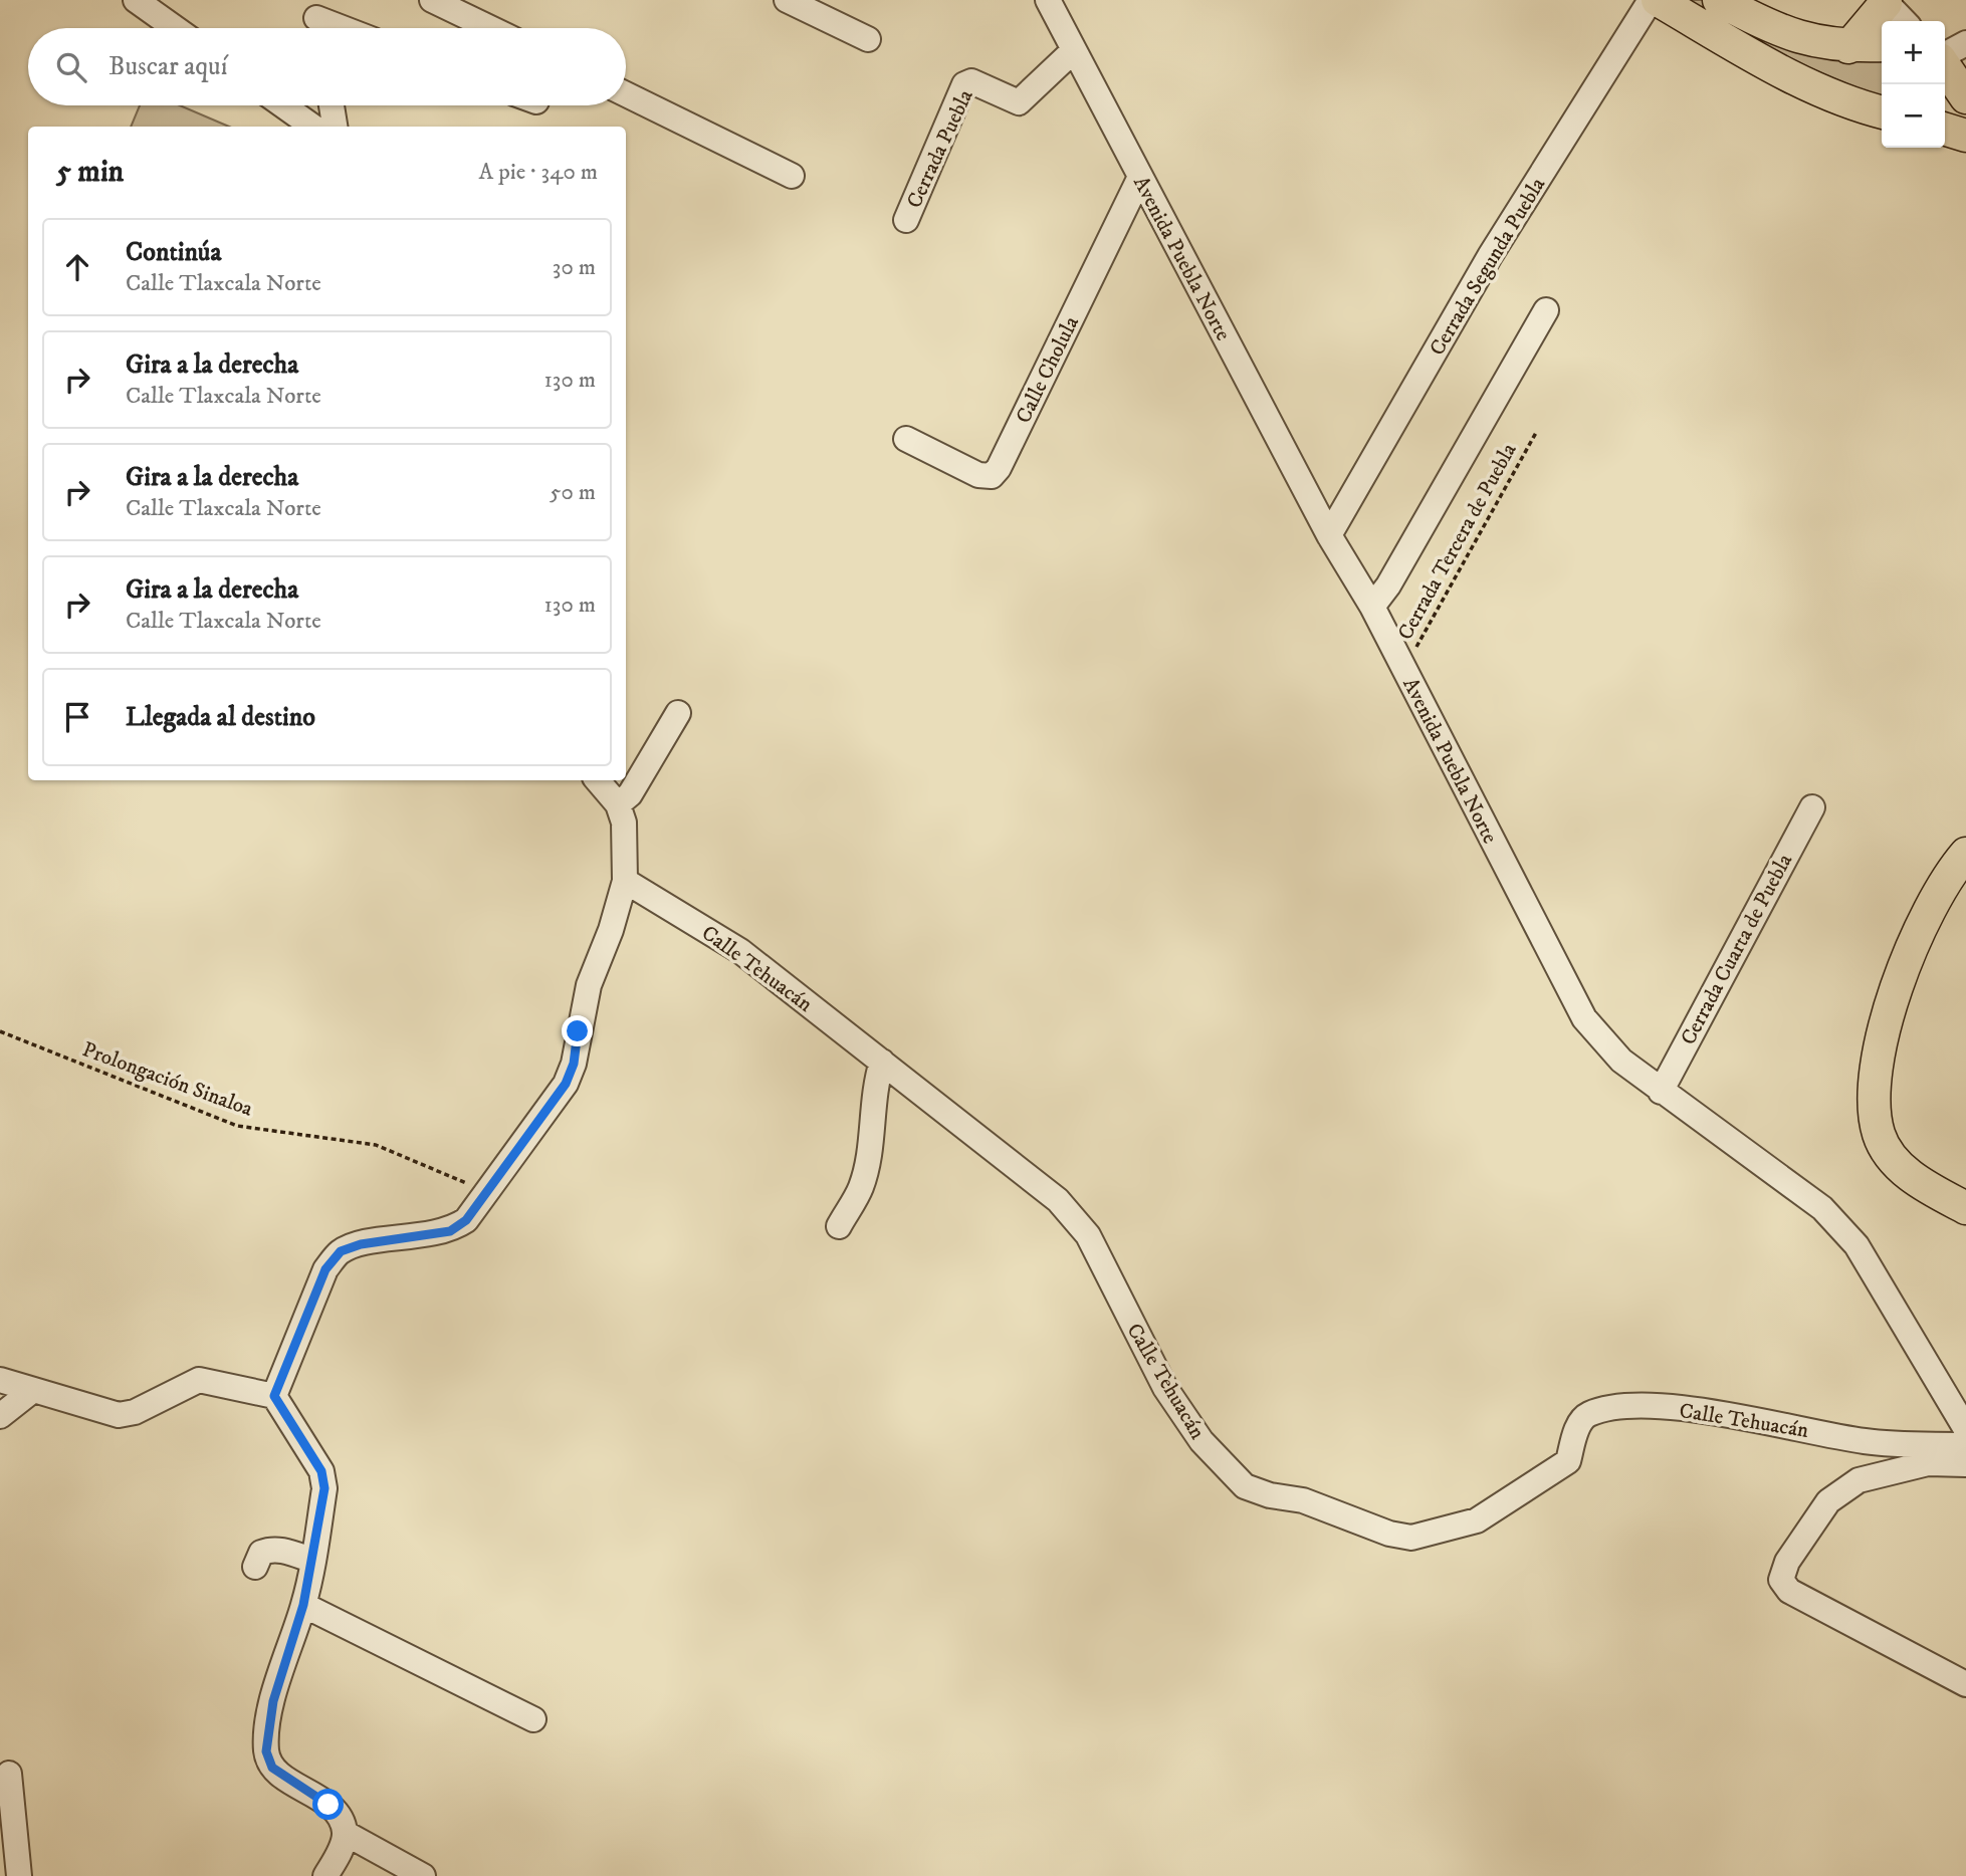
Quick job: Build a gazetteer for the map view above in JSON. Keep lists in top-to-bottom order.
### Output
{
  "streets": {
    "street": [
      "Cerrada Puebla",
      "Avenida Puebla Norte",
      "Cerrada Segunda Puebla",
      "Calle Cholula",
      "Cerrada Cuarta de Puebla",
      "Calle Tehuacán"
    ],
    "path": ["Cerrada Tercera de Puebla", "Prolongación Sinaloa"]
  },
  "crossings": [
    ["Cerrada Puebla", "Avenida Puebla Norte"],
    ["Avenida Puebla Norte", "Cerrada Segunda Puebla"],
    ["Avenida Puebla Norte", "Calle Cholula"],
    ["Avenida Puebla Norte", "Cerrada Tercera de Puebla"],
    ["Avenida Puebla Norte", "Cerrada Cuarta de Puebla"]
  ],
  "page": {
    "map_buttons": ["+", "−"],
    "search": "Buscar aquí",
    "heading": ["5 min", "A pie · 340 m"],
    "list": [
      ["Continúa", "Calle Tlaxcala Norte", "30 m"],
      ["Gira a la derecha", "Calle Tlaxcala Norte", "130 m"],
      ["Gira a la derecha", "Calle Tlaxcala Norte", "50 m"],
      ["Gira a la derecha", "Calle Tlaxcala Norte", "130 m"],
      "Llegada al destino"
    ]
  }
}
